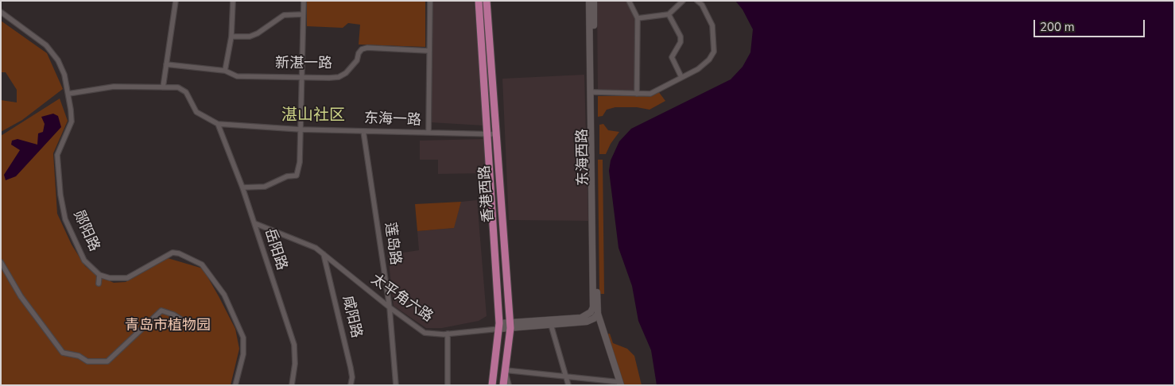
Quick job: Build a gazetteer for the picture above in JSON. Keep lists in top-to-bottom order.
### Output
{
  "streets": {
    "main road": ["东海西路", "香港西路"],
    "street": [
      "新湛一路",
      "东海一路",
      "郧阳路",
      "莲岛路",
      "岳阳路",
      "太平角六路",
      "咸阳路"
    ]
  },
  "crossings": [
    ["东海一路", "香港西路"],
    ["东海一路", "郧阳路"],
    ["东海一路", "莲岛路"],
    ["东海一路", "岳阳路"],
    ["东海西路", "香港西路"],
    ["香港西路", "太平角六路"],
    ["莲岛路", "太平角六路"],
    ["岳阳路", "太平角六路"],
    ["太平角六路", "咸阳路"]
  ],
  "districts": ["湛山社区"],
  "parks": ["青岛市植物园"],
  "scale_bar": "200 m"
}
